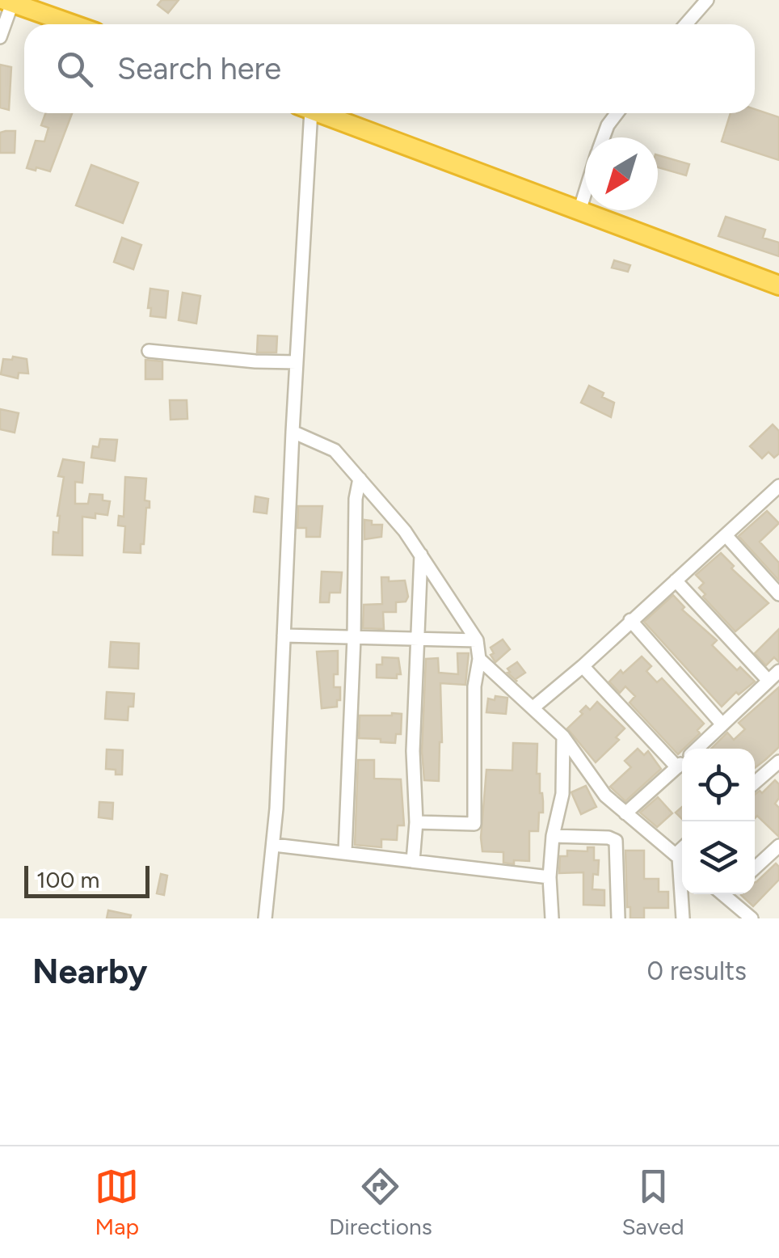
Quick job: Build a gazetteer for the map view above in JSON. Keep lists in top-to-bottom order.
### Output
{
  "scale_bar": "100 m",
  "north": "bottom left",
  "page": {
    "search": "Search here",
    "scale": "100 m",
    "heading": ["Nearby", "0 results"],
    "nav": ["Map", "Directions", "Saved"]
  }
}
